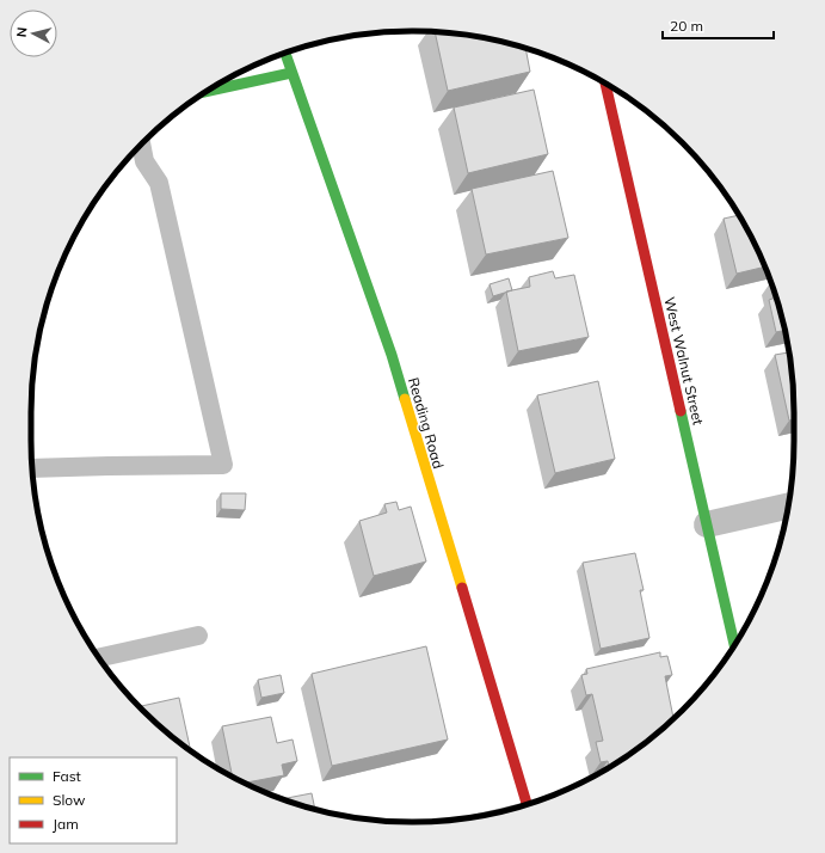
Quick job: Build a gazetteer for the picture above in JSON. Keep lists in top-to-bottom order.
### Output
{
  "streets": {
    "street": ["West Walnut Street", "Reading Road"]
  },
  "legend": ["Fast", "Slow", "Jam"],
  "scale_bar": "20 m",
  "north": "left"
}
